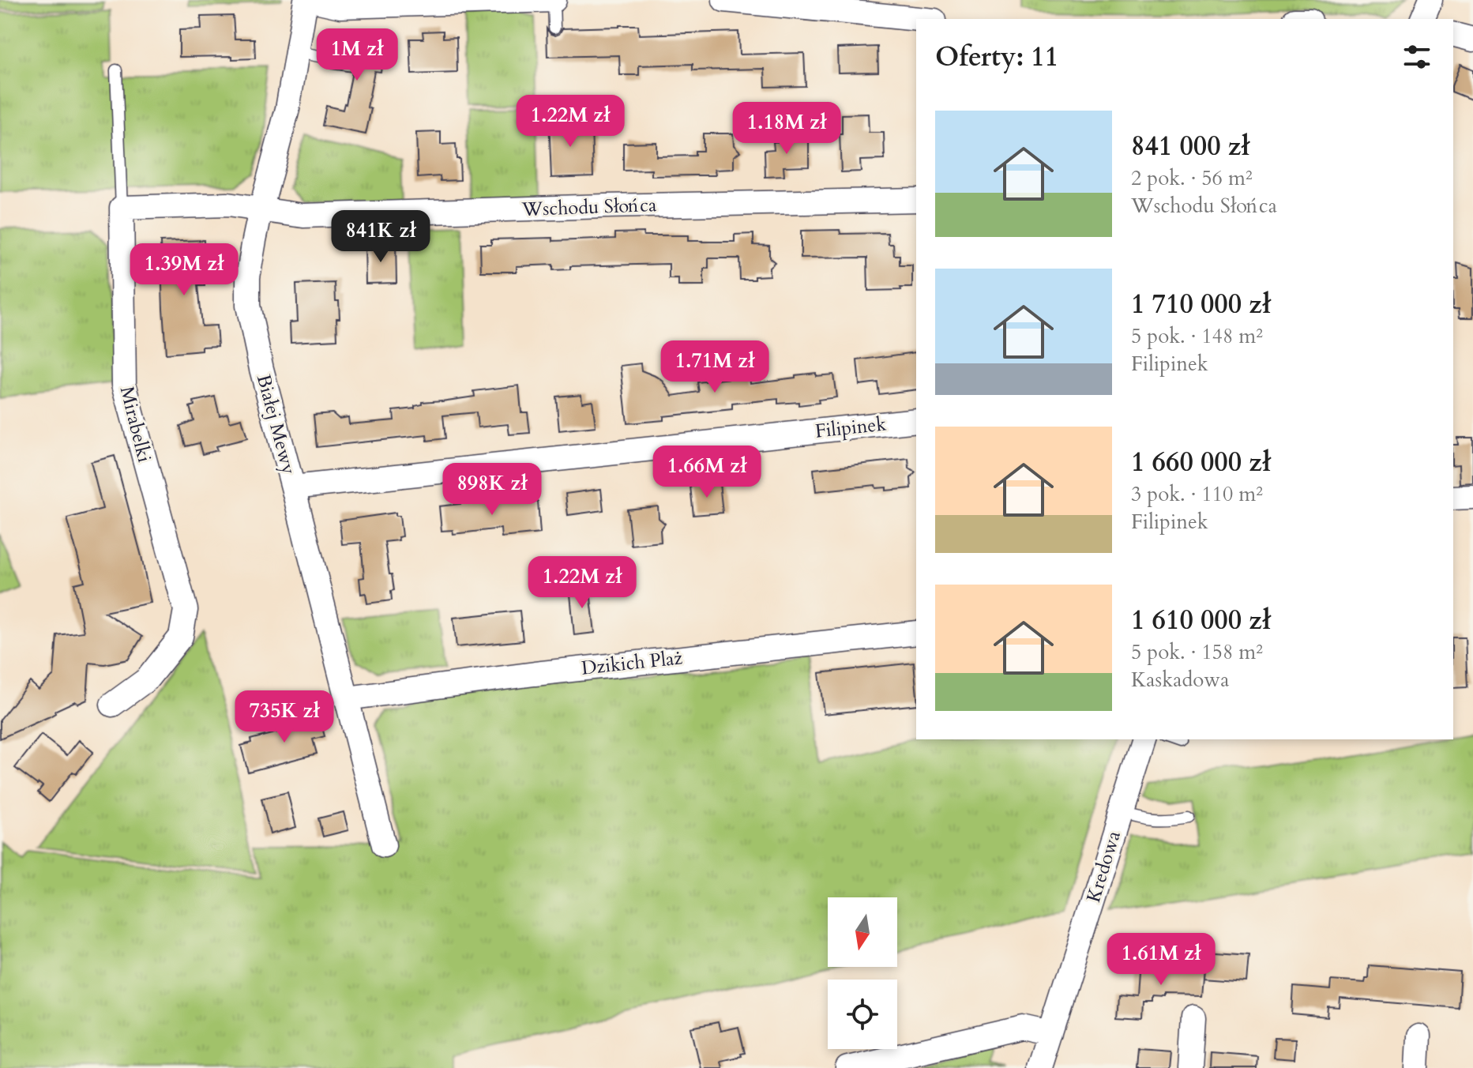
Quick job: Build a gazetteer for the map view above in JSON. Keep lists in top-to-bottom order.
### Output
{
  "streets": {
    "street": [
      "Wschodu Słońca",
      "Mirabelki",
      "Białej Mewy",
      "Filipinek",
      "Dzikich Plaż",
      "Kredowa"
    ]
  },
  "crossings": [
    ["Wschodu Słońca", "Mirabelki"],
    ["Wschodu Słońca", "Białej Mewy"],
    ["Białej Mewy", "Filipinek"],
    ["Białej Mewy", "Dzikich Plaż"]
  ],
  "north": "bottom",
  "page": {
    "heading": "Oferty: 11",
    "price": [
      "1M zł",
      "1.22M zł",
      "1.18M zł",
      "841K zł",
      "1.39M zł",
      "1.71M zł",
      "1.66M zł",
      "898K zł",
      "1.22M zł",
      "735K zł",
      "1.61M zł"
    ],
    "list": [
      {
        "name": "841 000 zł",
        "note": "2 pok. · 56 m² · Wschodu Słońca"
      },
      {
        "name": "1 710 000 zł",
        "note": "5 pok. · 148 m² · Filipinek"
      },
      {
        "name": "1 660 000 zł",
        "note": "3 pok. · 110 m² · Filipinek"
      },
      {
        "name": "1 610 000 zł",
        "note": "5 pok. · 158 m² · Kaskadowa"
      }
    ]
  }
}
